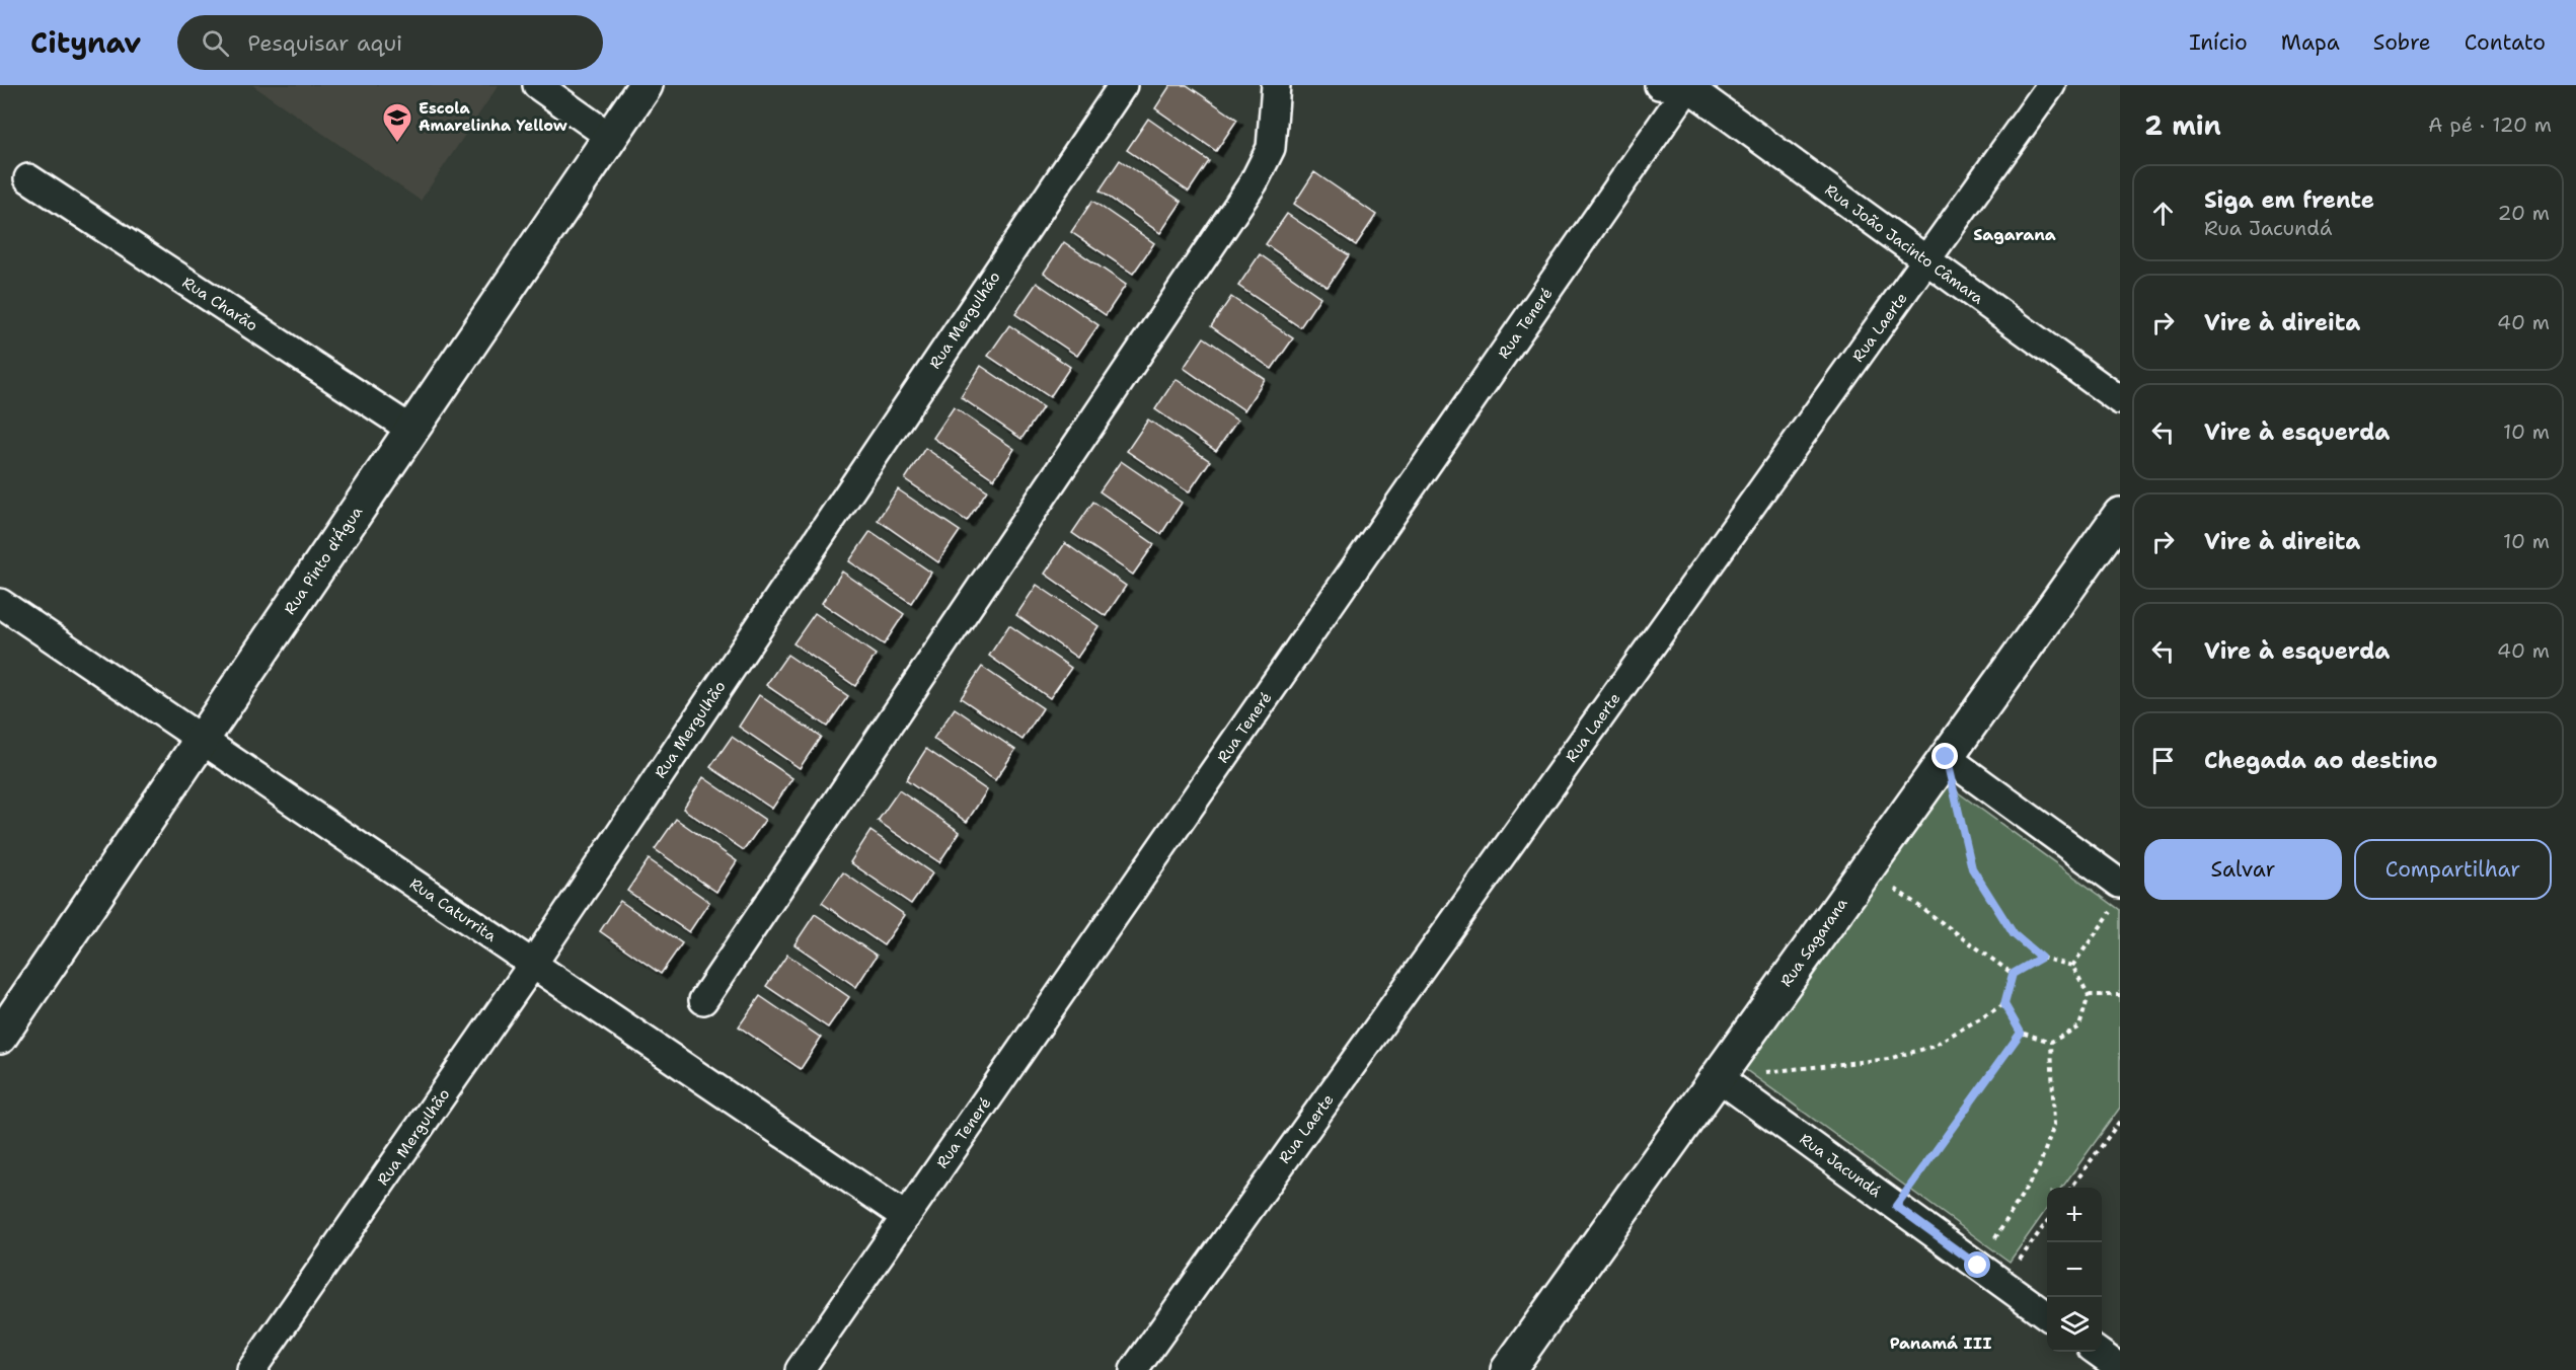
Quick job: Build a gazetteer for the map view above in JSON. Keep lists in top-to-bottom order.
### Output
{
  "streets": {
    "street": [
      "Rua João Jacinto Câmara",
      "Rua Charão",
      "Rua Mergulhão",
      "Rua Teneré",
      "Rua Laerte",
      "Rua Pinto d'Água",
      "Rua Caturrita",
      "Rua Sagarana",
      "Rua Jacundá"
    ]
  },
  "crossings": [
    ["Rua João Jacinto Câmara", "Rua Teneré"],
    ["Rua João Jacinto Câmara", "Rua Laerte"],
    ["Rua Charão", "Rua Pinto d'Água"],
    ["Rua Mergulhão", "Rua Caturrita"],
    ["Rua Teneré", "Rua Caturrita"],
    ["Rua Pinto d'Água", "Rua Caturrita"],
    ["Rua Sagarana", "Rua Jacundá"]
  ],
  "districts": ["Sagarana", "Panamá III"],
  "places": {
    "school or university": ["Escola Amarelinha Yellow"]
  },
  "page": {
    "header": "Citynav",
    "search": "Pesquisar aqui",
    "nav": [
      "Início",
      "Mapa",
      "Sobre",
      "Contato"
    ],
    "heading": ["2 min", "A pé · 120 m"],
    "list": [
      ["Siga em frente", "Rua Jacundá", "20 m"],
      ["Vire à direita", "40 m"],
      ["Vire à esquerda", "10 m"],
      ["Vire à direita", "10 m"],
      ["Vire à esquerda", "40 m"],
      "Chegada ao destino"
    ],
    "buttons": ["Salvar", "Compartilhar"],
    "map_buttons": ["+", "−"]
  }
}
